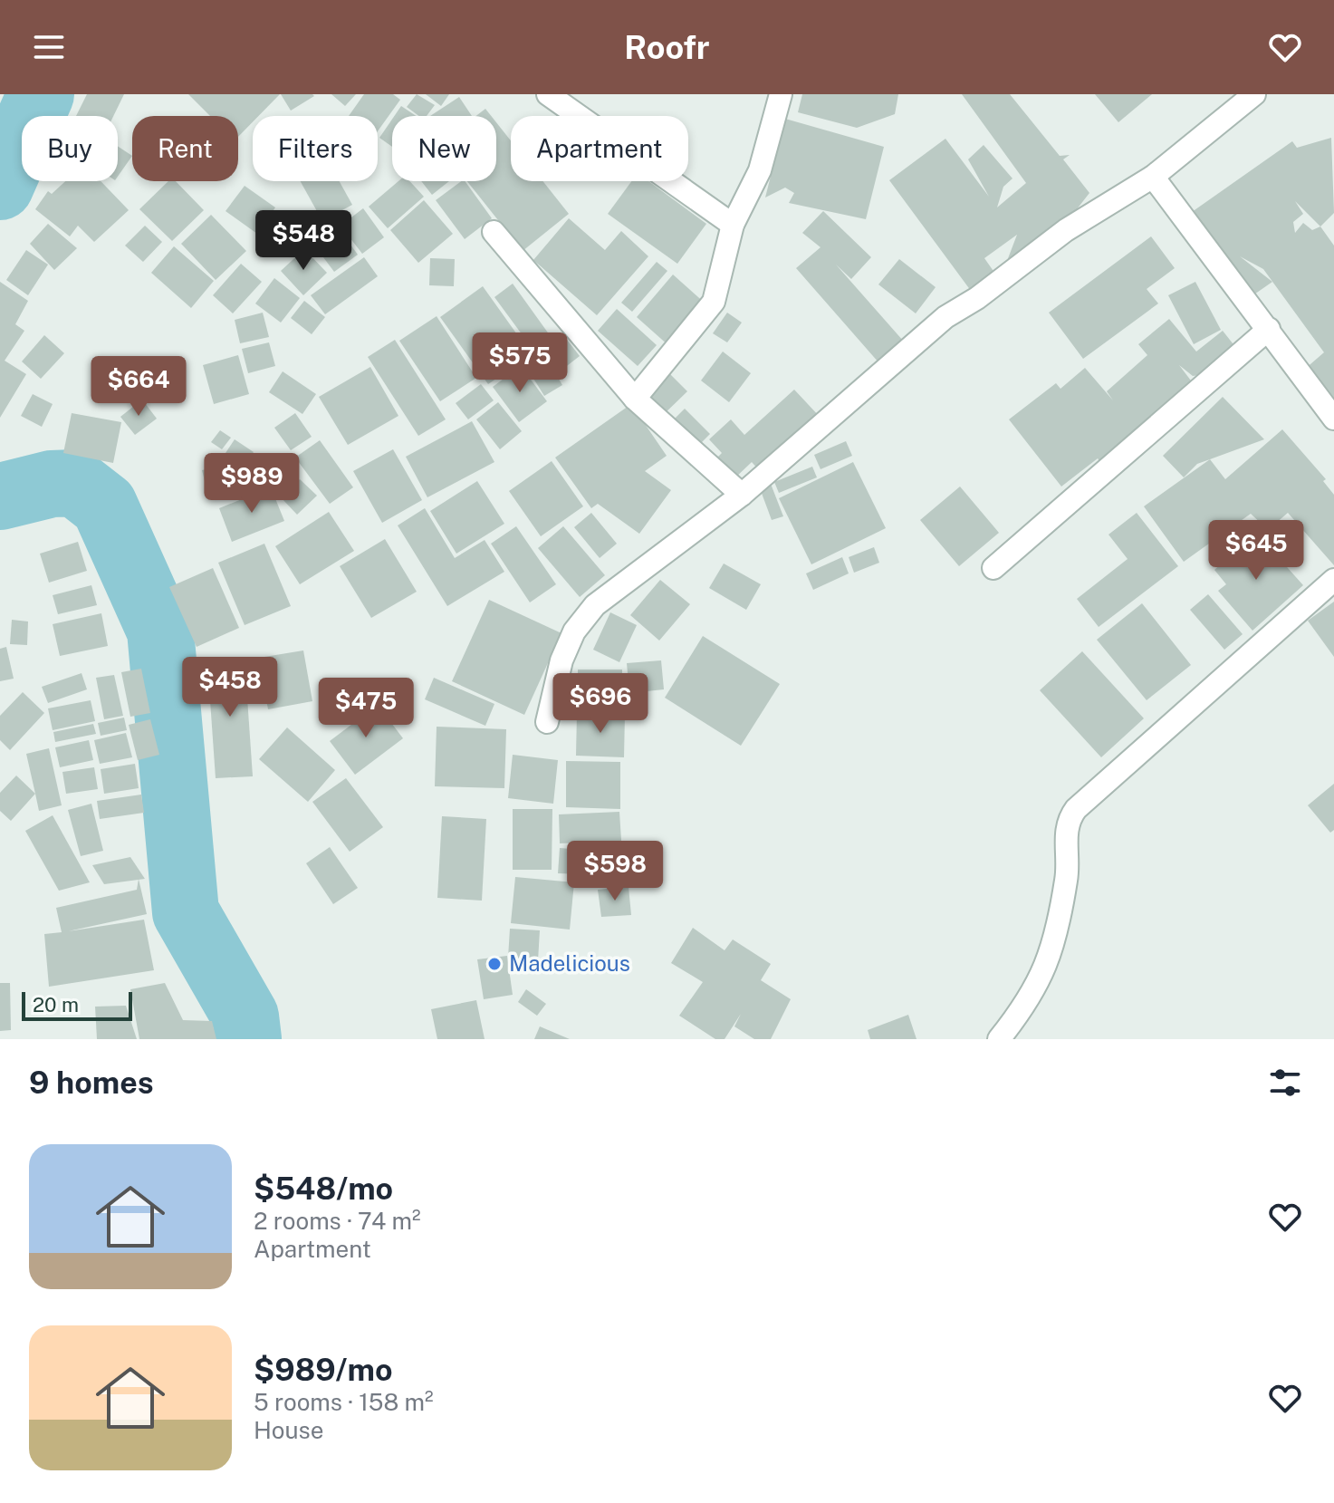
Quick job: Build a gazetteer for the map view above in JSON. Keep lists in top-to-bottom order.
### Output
{
  "places": ["Madelicious"],
  "scale_bar": "20 m",
  "page": {
    "header": "Roofr",
    "chip": [
      "Buy",
      "Rent",
      "Filters",
      "New",
      "Apartment"
    ],
    "price": [
      "$548",
      "$575",
      "$664",
      "$989",
      "$645",
      "$458",
      "$696",
      "$475",
      "$598"
    ],
    "scale": "20 m",
    "heading": "9 homes",
    "list": [
      {
        "name": "$548/mo",
        "note": "2 rooms · 74 m² · Apartment"
      },
      {
        "name": "$989/mo",
        "note": "5 rooms · 158 m² · House"
      }
    ]
  }
}
